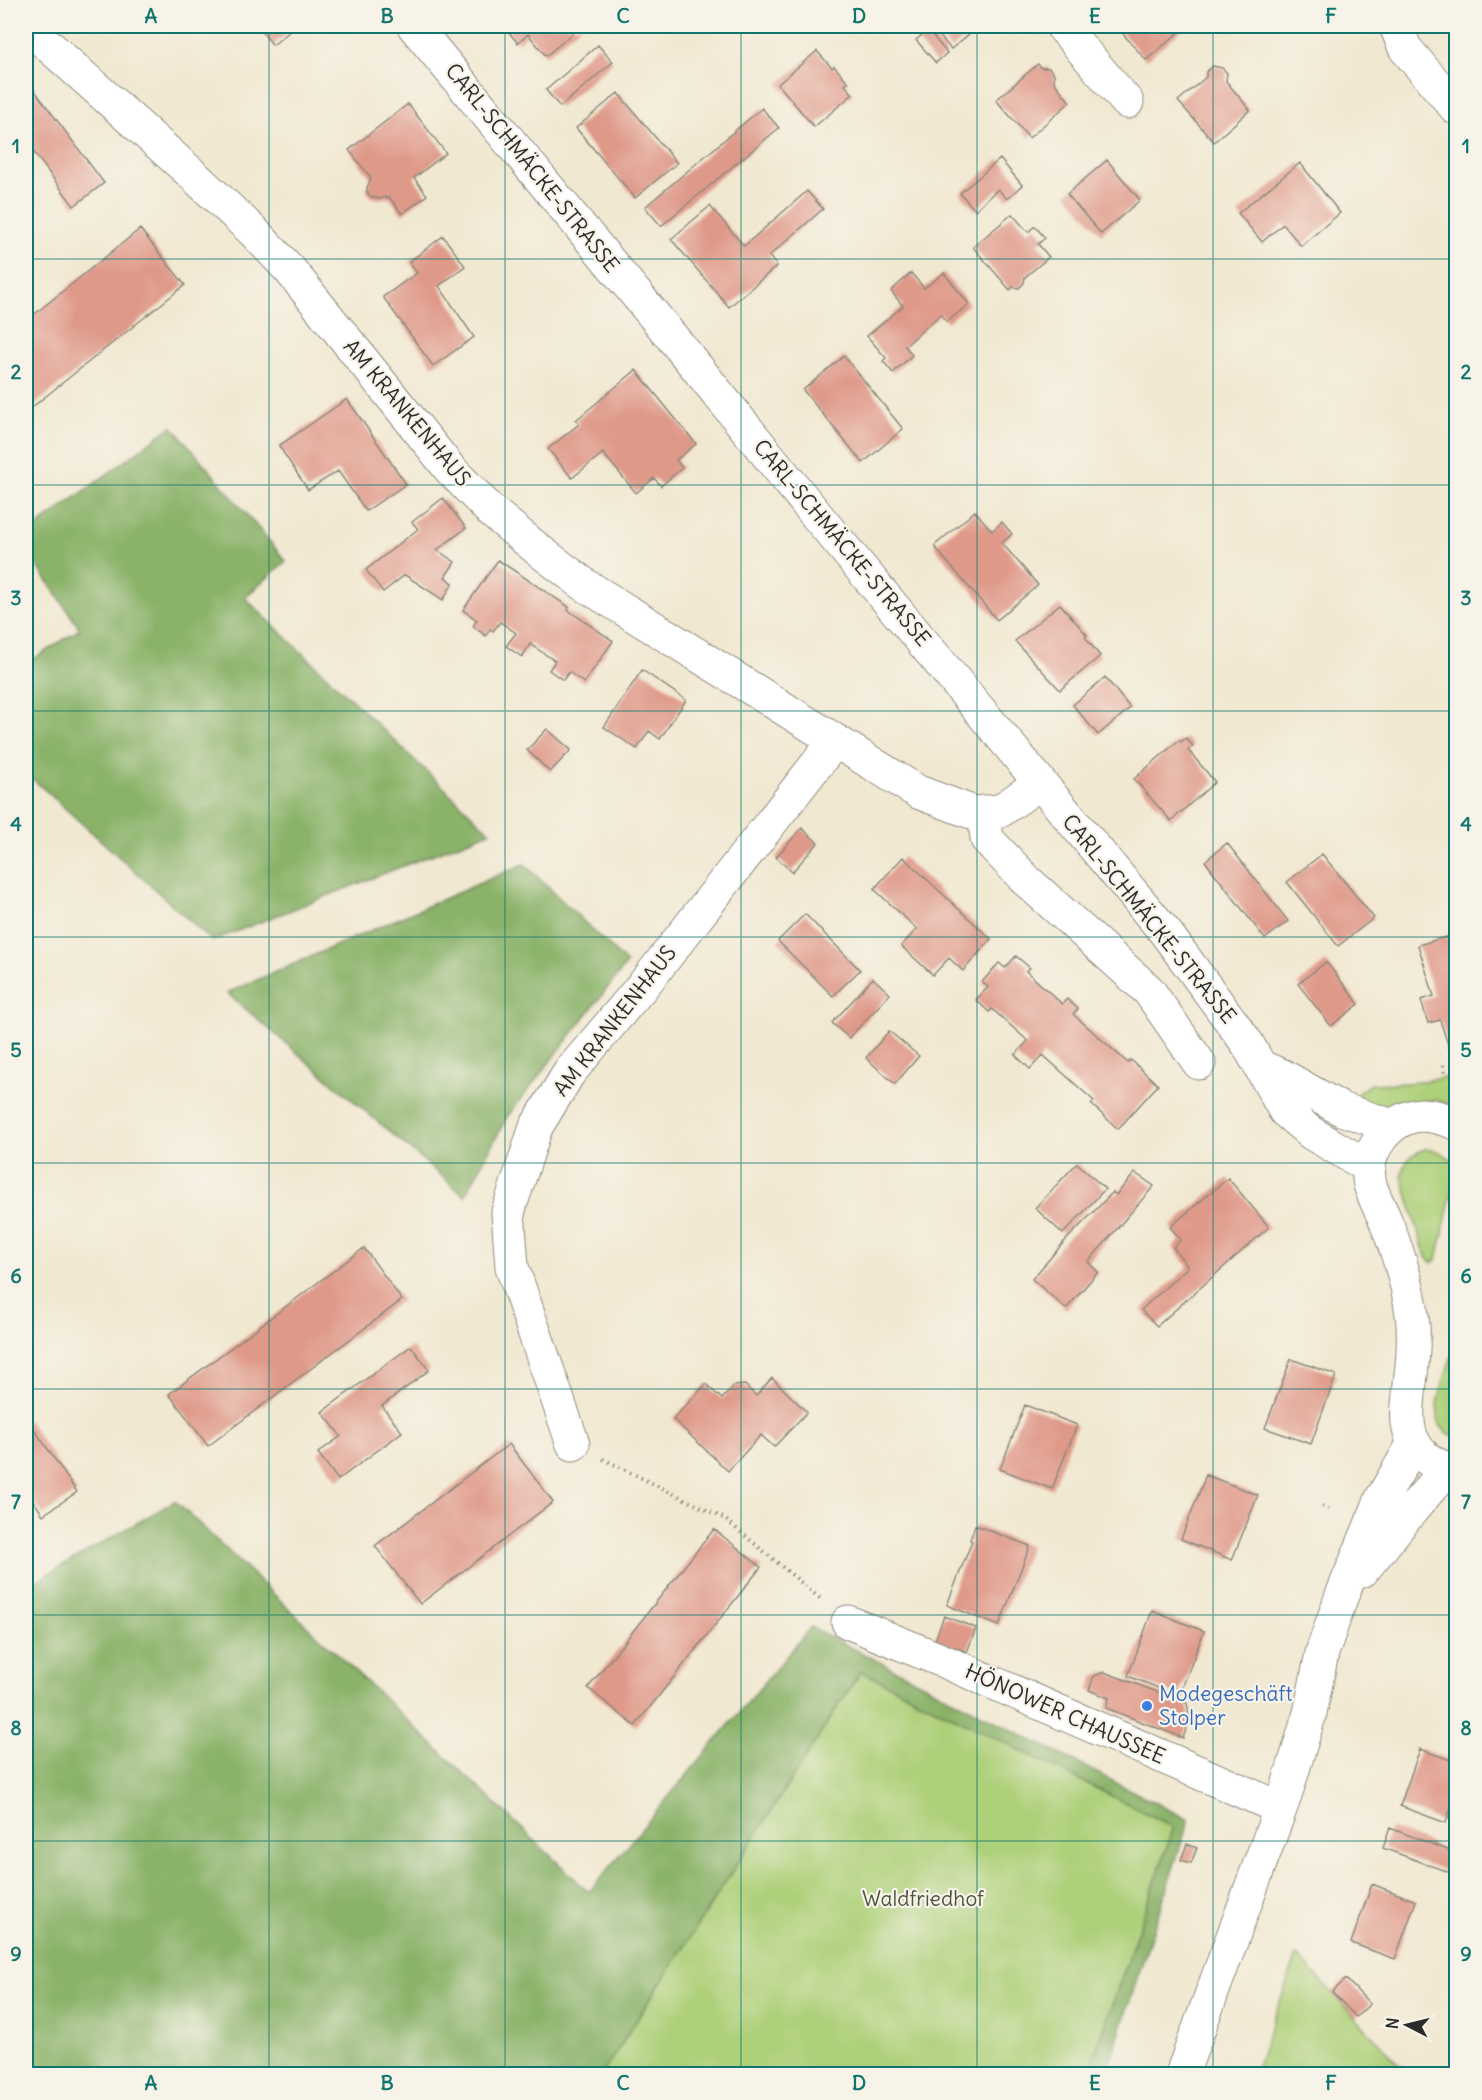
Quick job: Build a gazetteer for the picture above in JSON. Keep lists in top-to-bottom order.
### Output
{
  "streets": {
    "street": ["CARL-SCHMÄCKE-STRASSE", "AM KRANKENHAUS", "HÖNOWER CHAUSSEE"]
  },
  "parks": ["Waldfriedhof"],
  "places": ["Modegeschäft Stolper"],
  "north": "left",
  "grid": {
    "columns": [
      "A",
      "B",
      "C",
      "D",
      "E",
      "F"
    ],
    "rows": [
      "1",
      "2",
      "3",
      "4",
      "5",
      "6",
      "7",
      "8",
      "9"
    ]
  }
}
